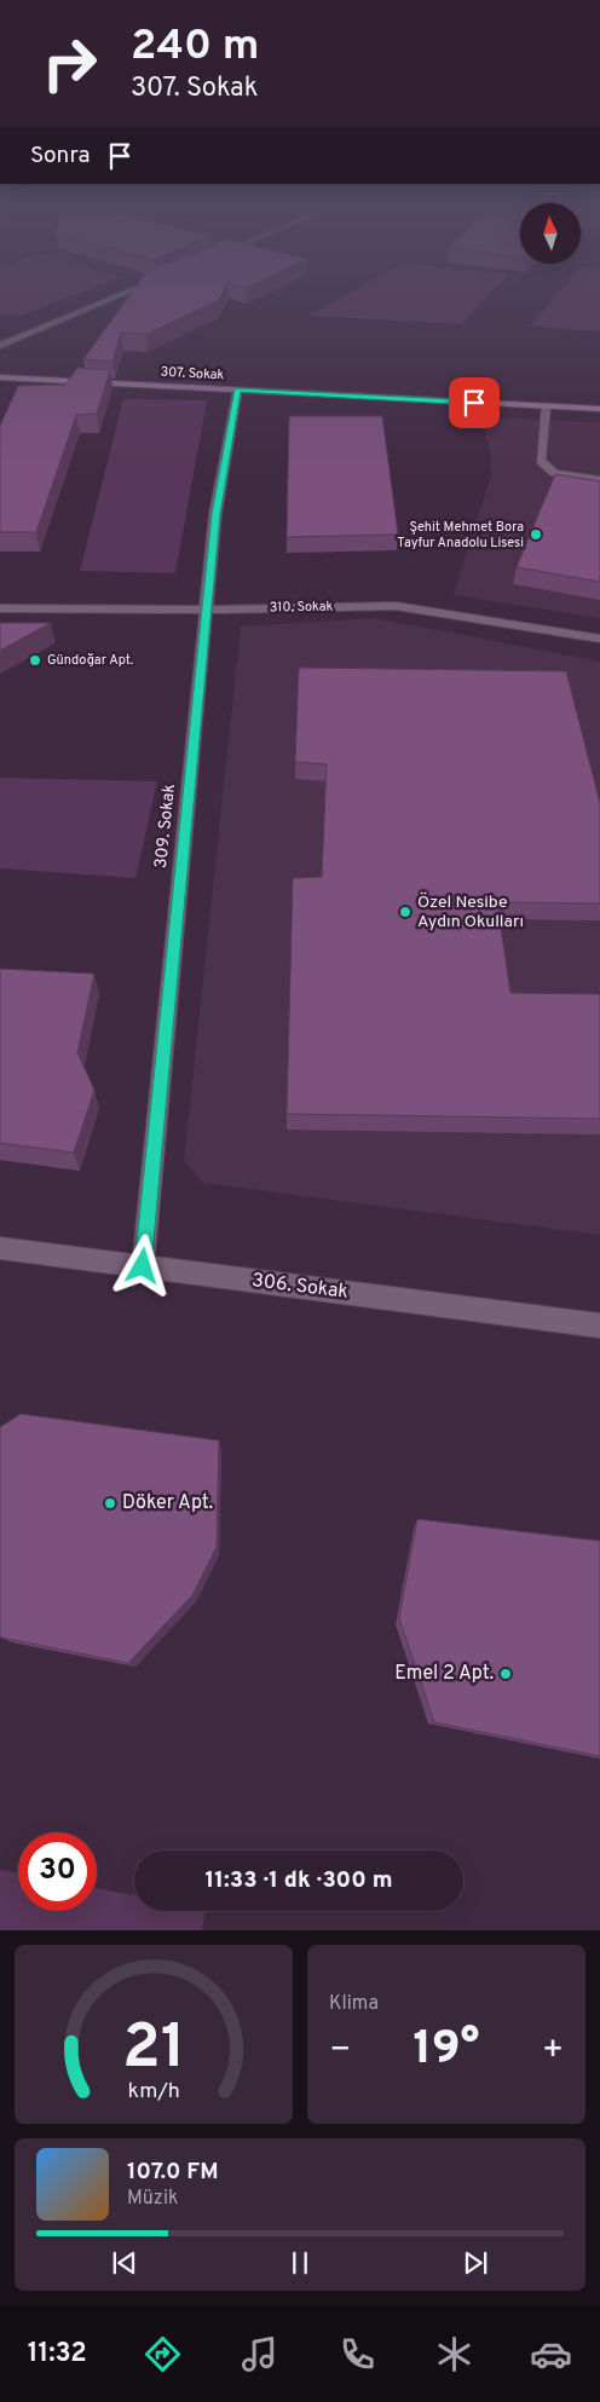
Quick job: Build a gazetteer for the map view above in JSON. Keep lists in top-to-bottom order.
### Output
{
  "streets": {
    "street": [
      "307. Sokak",
      "310. Sokak",
      "309. Sokak",
      "306. Sokak"
    ]
  },
  "crossings": [
    ["307. Sokak", "309. Sokak"],
    ["310. Sokak", "309. Sokak"],
    ["309. Sokak", "306. Sokak"]
  ],
  "places": [
    "Şehit Mehmet Bora Tayfur Anadolu Lisesi",
    "Gündoğar Apt.",
    "Özel Nesibe Aydın Okulları",
    "Döker Apt.",
    "Emel 2 Apt."
  ],
  "north": "top",
  "page": {
    "turn": ["240 m", "307. Sokak"],
    "then": "Sonra",
    "limit": "30",
    "trip": "11:33 · 1 dk · 300 m",
    "tile": "Klima",
    "heat": ["−", "19°", "+"],
    "song": ["107.0 FM", "Müzik"],
    "tabs": "11:32",
    "gauge": ["21", "km/h"]
  }
}
